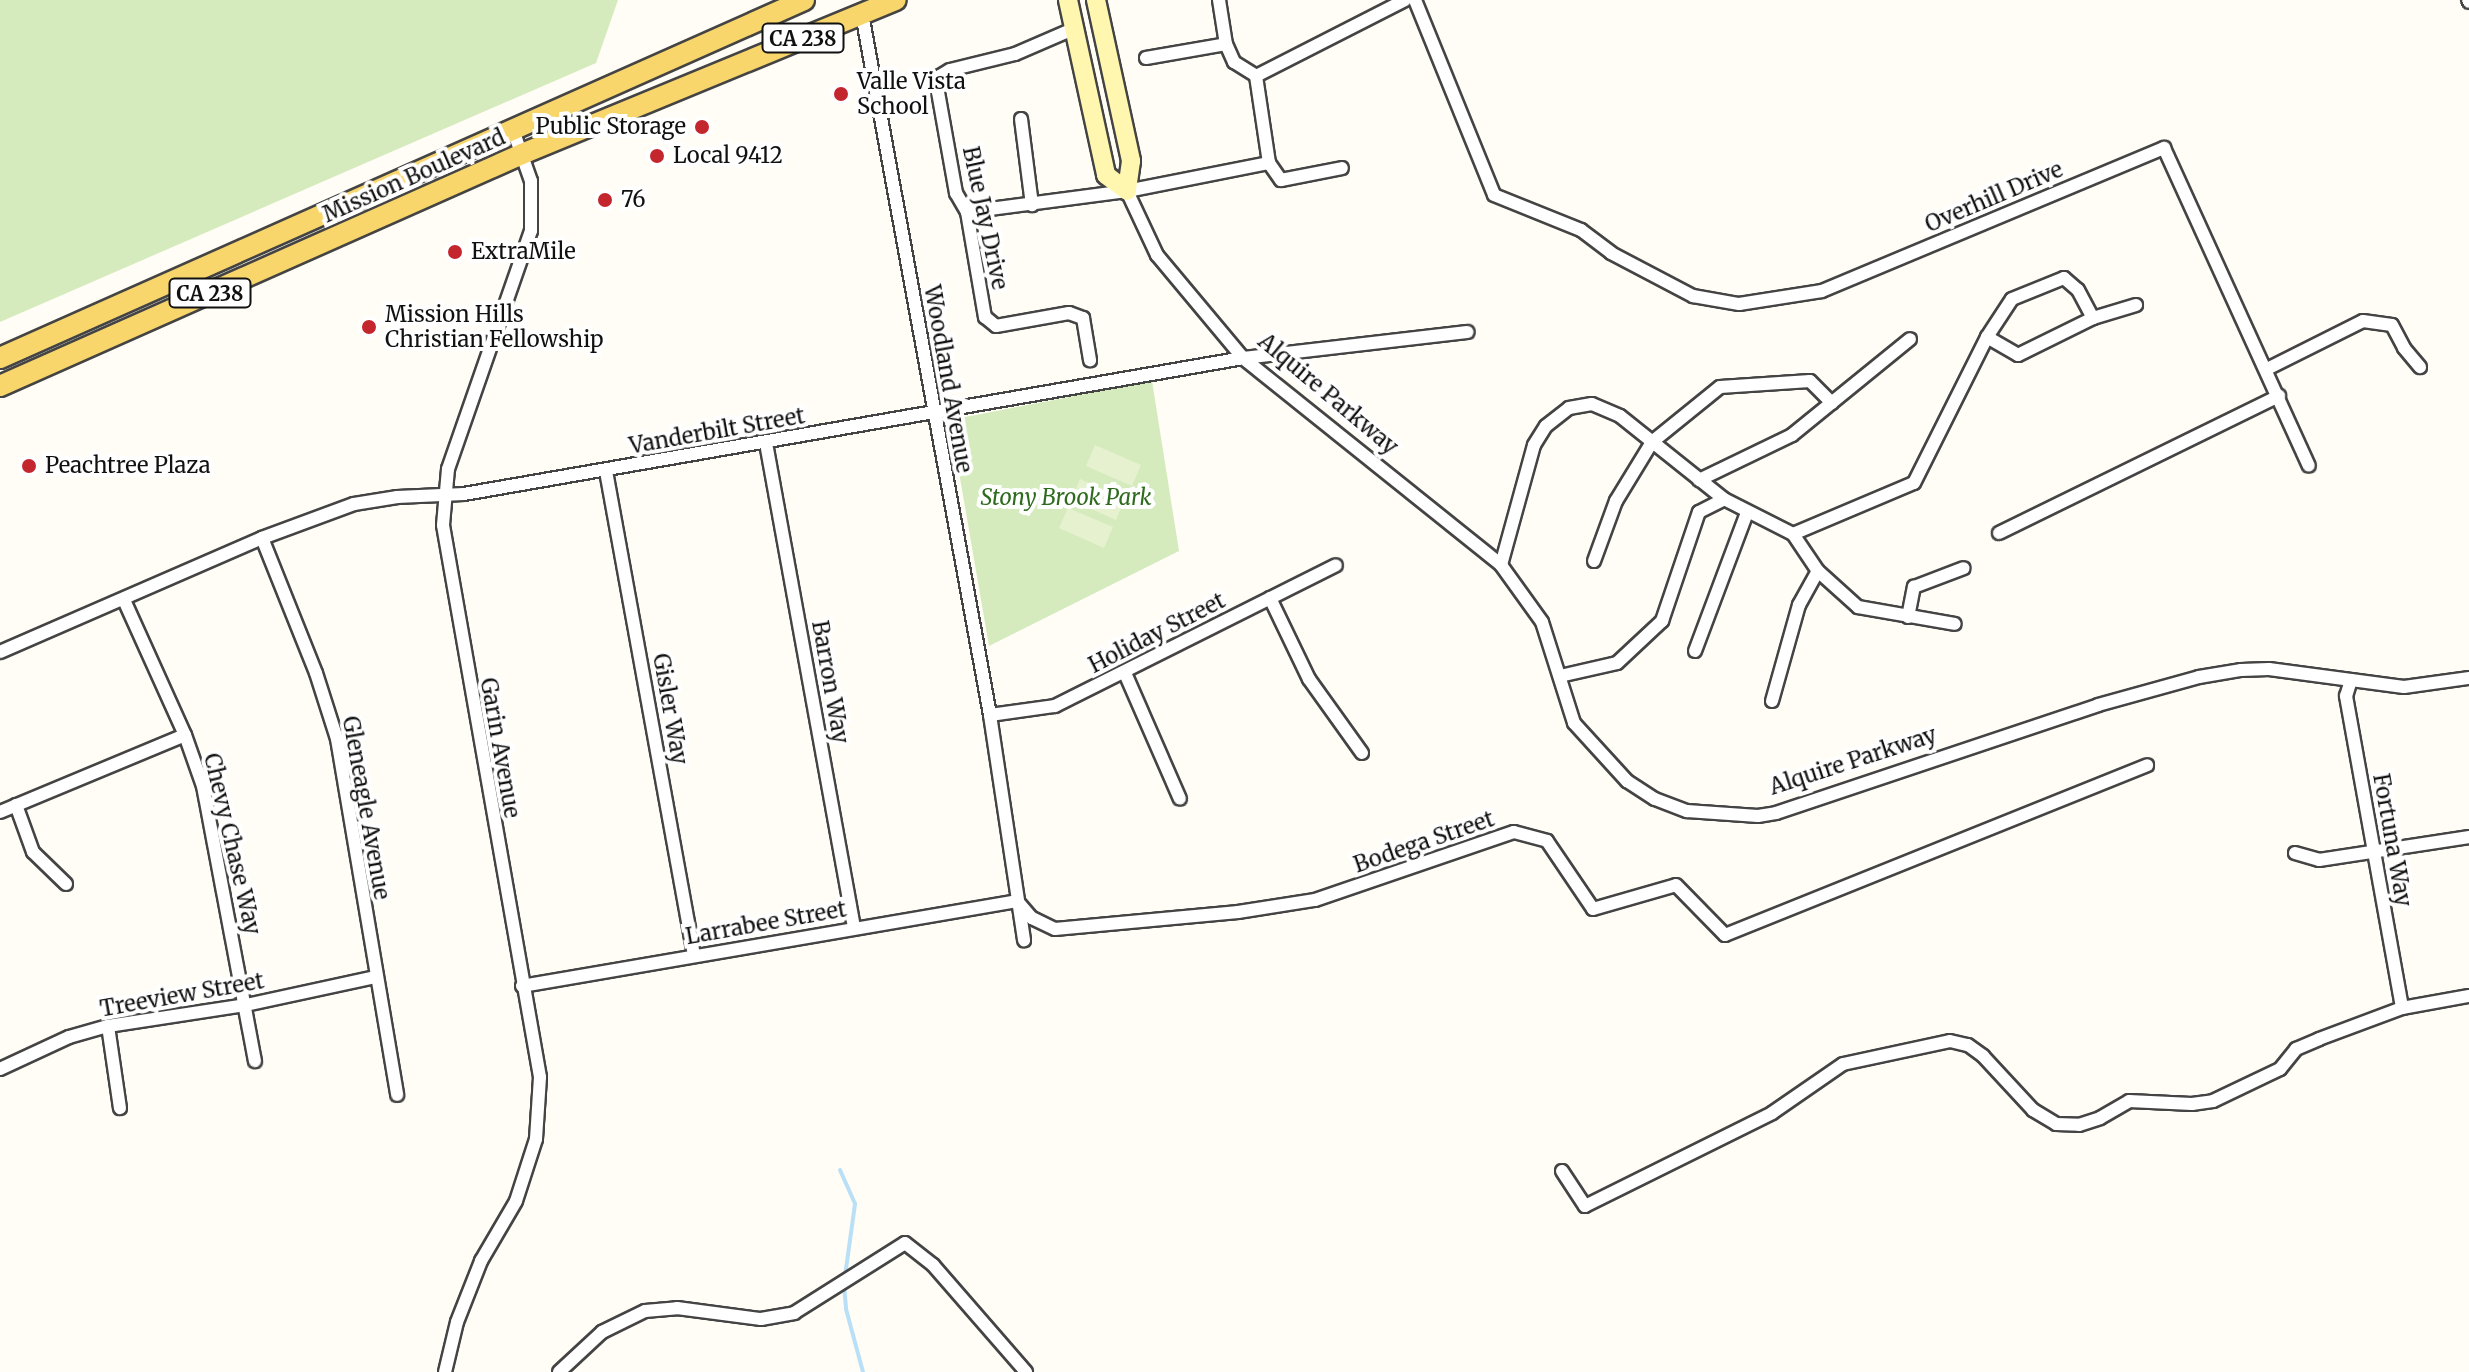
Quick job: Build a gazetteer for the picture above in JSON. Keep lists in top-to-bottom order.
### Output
{
  "streets": {
    "main road": ["CA 238", "Mission Boulevard", "Alquire Parkway"],
    "street": [
      "Overhill Drive",
      "Blue Jay Drive",
      "Woodland Avenue",
      "Vanderbilt Street",
      "Holiday Street",
      "Barron Way",
      "Gisler Way",
      "Garin Avenue",
      "Gleneagle Avenue",
      "Fortuna Way",
      "Bodega Street",
      "Chevy Chase Way",
      "Larrabee Street",
      "Treeview Street"
    ]
  },
  "crossings": [
    ["Mission Boulevard", "Woodland Avenue"],
    ["Mission Boulevard", "Garin Avenue"],
    ["Blue Jay Drive", "Alquire Parkway"],
    ["Woodland Avenue", "Vanderbilt Street"],
    ["Woodland Avenue", "Holiday Street"],
    ["Woodland Avenue", "Bodega Street"],
    ["Woodland Avenue", "Larrabee Street"],
    ["Alquire Parkway", "Vanderbilt Street"],
    ["Alquire Parkway", "Fortuna Way"],
    ["Vanderbilt Street", "Barron Way"],
    ["Vanderbilt Street", "Gisler Way"],
    ["Vanderbilt Street", "Garin Avenue"],
    ["Vanderbilt Street", "Gleneagle Avenue"],
    ["Vanderbilt Street", "Chevy Chase Way"],
    ["Barron Way", "Larrabee Street"],
    ["Gisler Way", "Larrabee Street"],
    ["Garin Avenue", "Larrabee Street"],
    ["Gleneagle Avenue", "Treeview Street"],
    ["Bodega Street", "Larrabee Street"],
    ["Chevy Chase Way", "Treeview Street"]
  ],
  "parks": ["Stony Brook Park"],
  "places": [
    "Valle Vista School",
    "Public Storage",
    "Local 9412",
    "76",
    "ExtraMile",
    "Mission Hills Christian Fellowship",
    "Peachtree Plaza"
  ]
}
